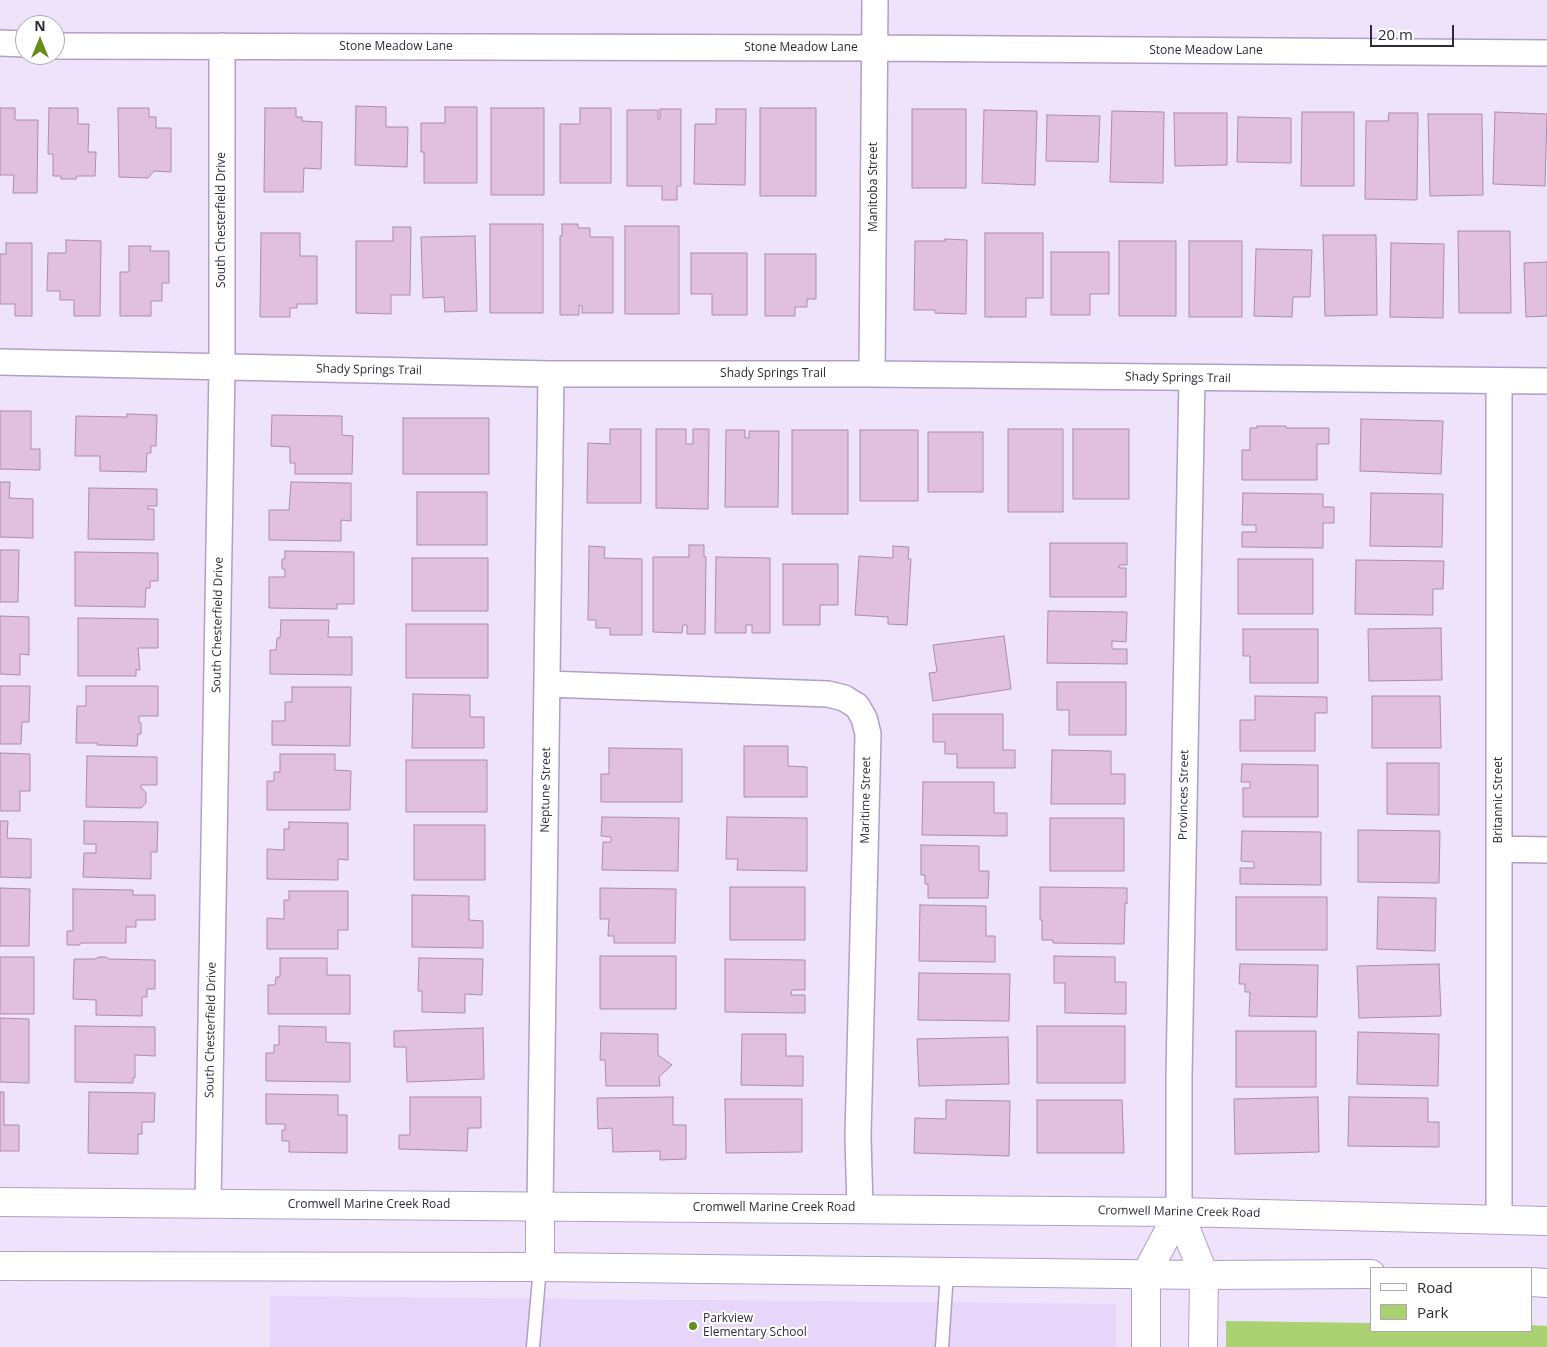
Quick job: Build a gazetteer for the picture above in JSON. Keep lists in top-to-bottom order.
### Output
{
  "streets": {
    "main road": ["Cromwell Marine Creek Road"],
    "street": [
      "Stone Meadow Lane",
      "Manitoba Street",
      "South Chesterfield Drive",
      "Shady Springs Trail",
      "Neptune Street",
      "Provinces Street",
      "Maritime Street",
      "Britannic Street"
    ]
  },
  "crossings": [
    ["Stone Meadow Lane", "Manitoba Street"],
    ["Stone Meadow Lane", "South Chesterfield Drive"],
    ["Manitoba Street", "Shady Springs Trail"],
    ["South Chesterfield Drive", "Shady Springs Trail"],
    ["South Chesterfield Drive", "Cromwell Marine Creek Road"],
    ["Shady Springs Trail", "Neptune Street"],
    ["Shady Springs Trail", "Provinces Street"],
    ["Shady Springs Trail", "Britannic Street"],
    ["Neptune Street", "Maritime Street"],
    ["Neptune Street", "Cromwell Marine Creek Road"],
    ["Provinces Street", "Cromwell Marine Creek Road"],
    ["Maritime Street", "Cromwell Marine Creek Road"],
    ["Britannic Street", "Cromwell Marine Creek Road"]
  ],
  "places": ["Parkview Elementary School"],
  "legend": ["Road", "Park"],
  "scale_bar": "20 m",
  "north": "top"
}
